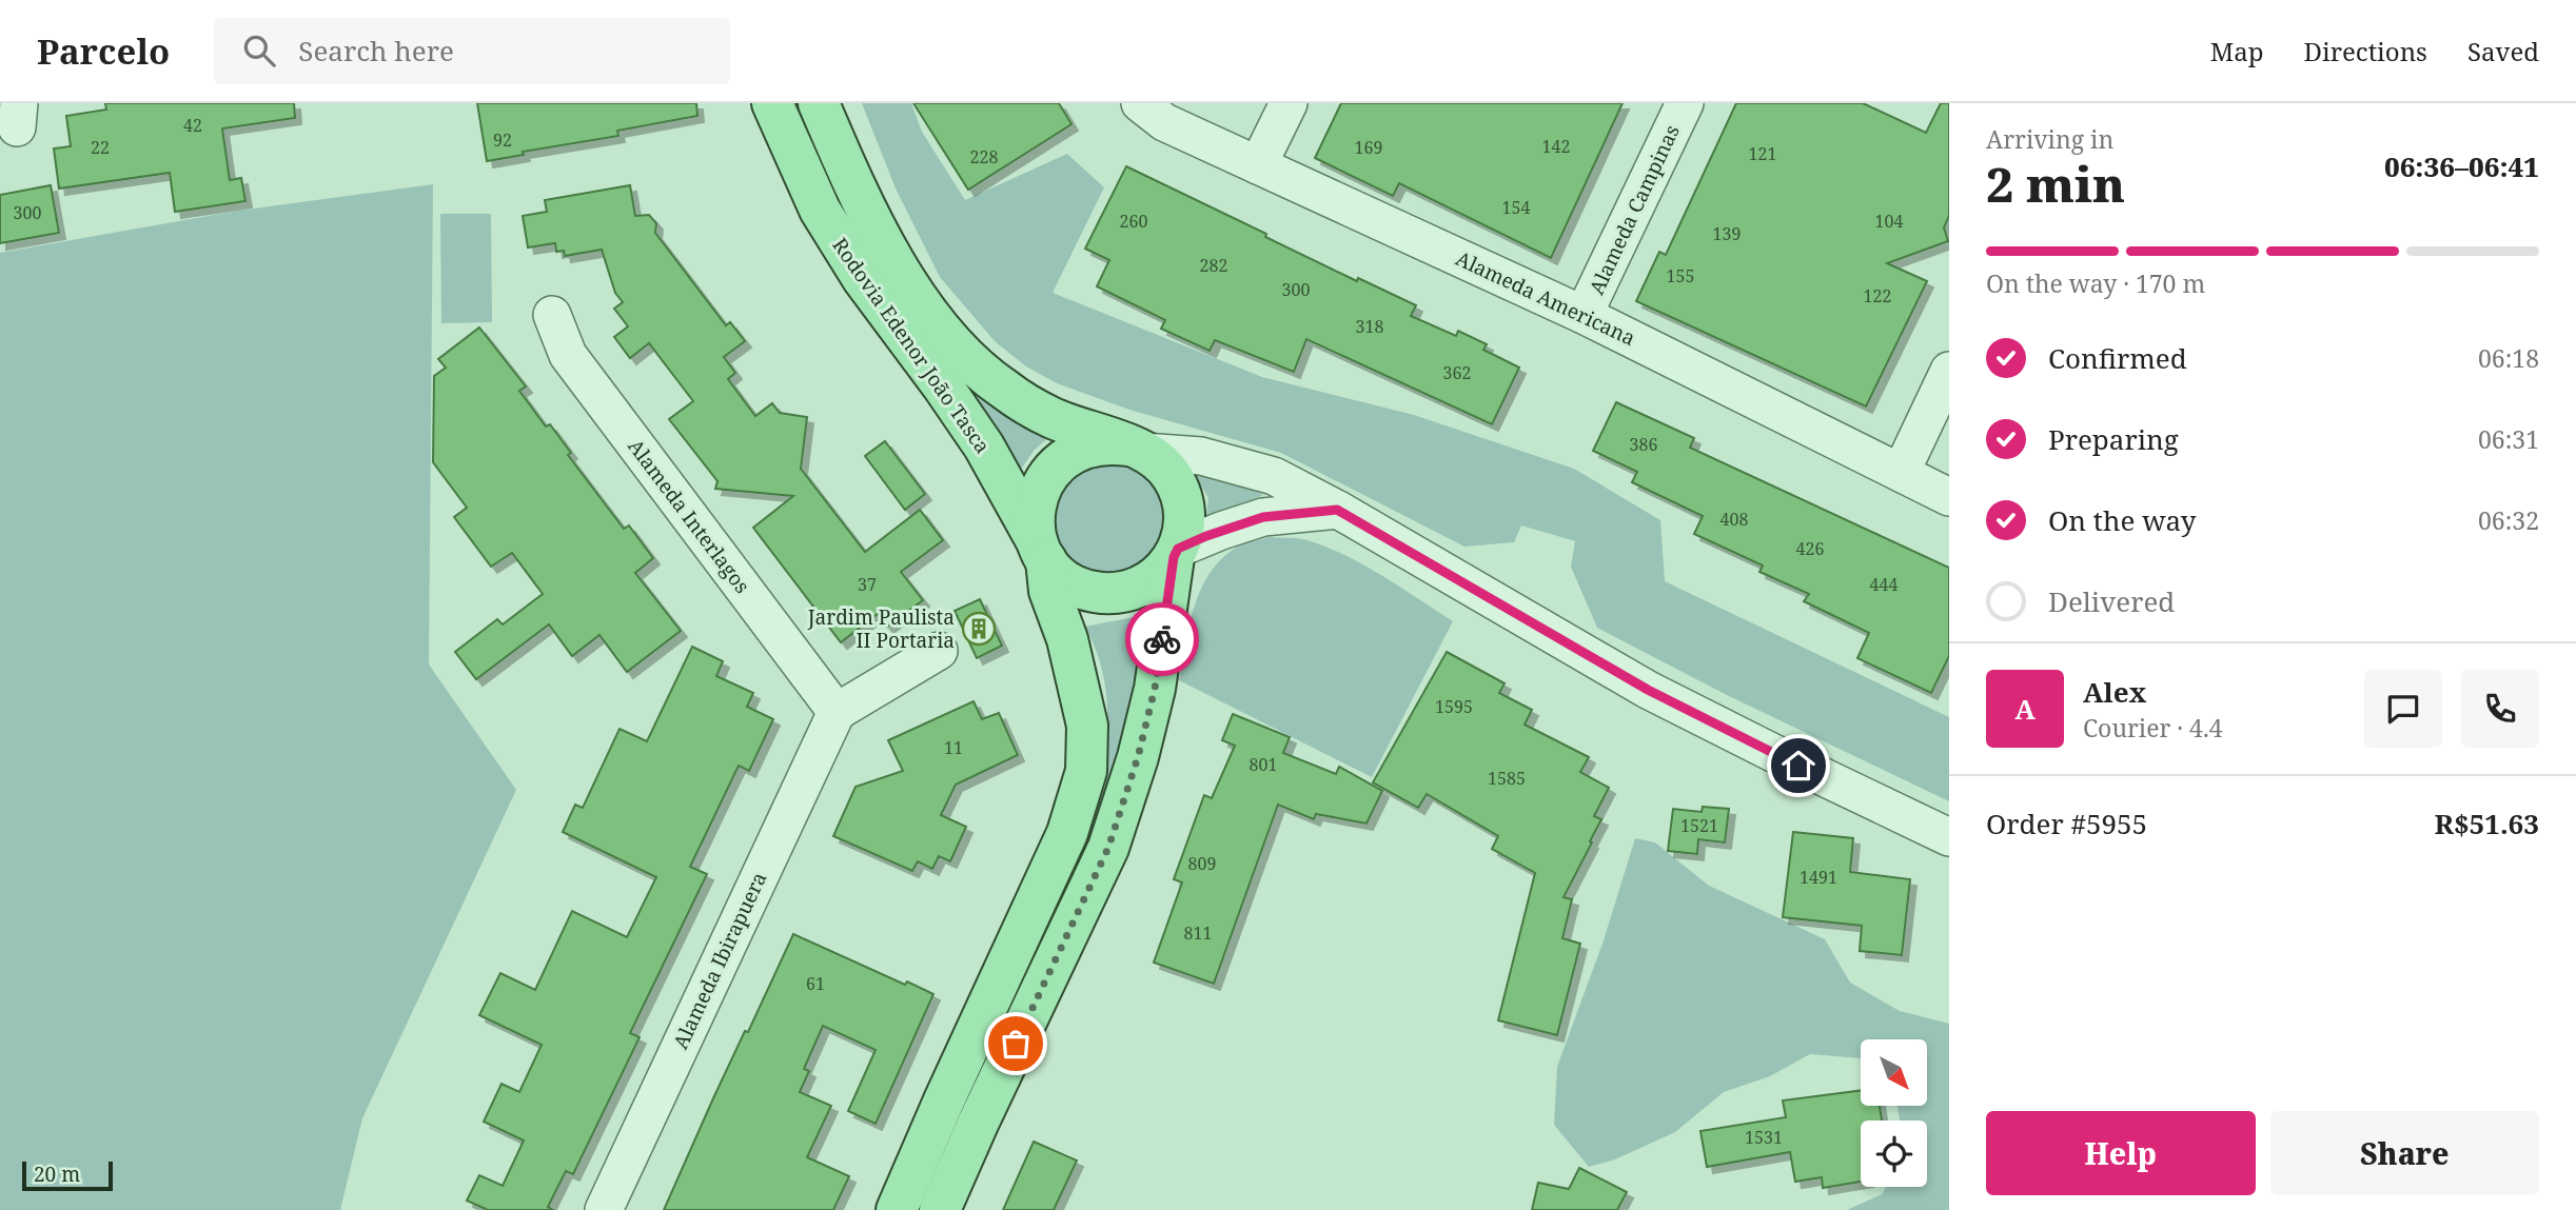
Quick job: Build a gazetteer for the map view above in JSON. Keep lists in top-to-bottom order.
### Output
{
  "streets": {
    "main road": ["Rodovia Edenor João Tasca"],
    "street": [
      "Alameda Campinas",
      "Alameda Americana",
      "Alameda Interlagos",
      "Alameda Ibirapuera"
    ]
  },
  "crossings": [
    ["Alameda Campinas", "Alameda Americana"],
    ["Alameda Interlagos", "Alameda Ibirapuera"]
  ],
  "places": {
    "building": ["Jardim Paulista II Portaria"]
  },
  "house_numbers": [
    "42",
    "92",
    "142",
    "22",
    "169",
    "121",
    "228",
    "154",
    "300",
    "260",
    "104",
    "139",
    "282",
    "155",
    "300",
    "122",
    "318",
    "362",
    "386",
    "408",
    "426",
    "37",
    "444",
    "1595",
    "11",
    "801",
    "1585",
    "1521",
    "809",
    "1491",
    "811",
    "61",
    "1531"
  ],
  "scale_bar": "20 m",
  "north": "bottom right",
  "page": {
    "header": "Parcelo",
    "search": "Search here",
    "nav": ["Map", "Directions", "Saved"],
    "heading": ["2 min", "Arriving in", "06:36–06:41"],
    "panel": [
      "Alex",
      "Courier · 4.4",
      "Order #5955",
      "R$51.63"
    ],
    "bar": "On the way · 170 m",
    "list": [
      ["Confirmed", "06:18"],
      ["Preparing", "06:31"],
      ["On the way", "06:32"],
      "Delivered"
    ],
    "round": "A",
    "buttons": ["Help", "Share"],
    "scale": "20 m"
  }
}
